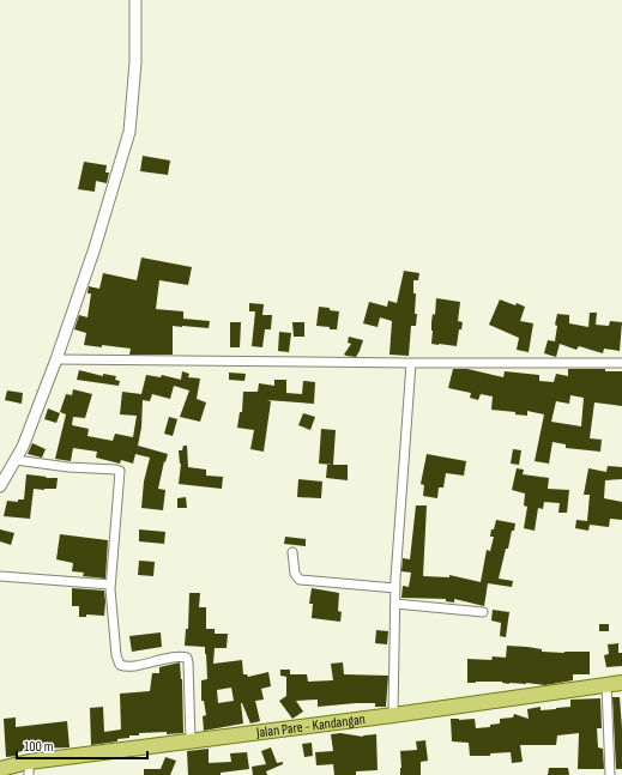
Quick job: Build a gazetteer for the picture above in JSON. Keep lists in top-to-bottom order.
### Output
{
  "streets": {
    "main road": ["Jalan Pare - Kandangan"]
  },
  "scale_bar": "100 m"
}
